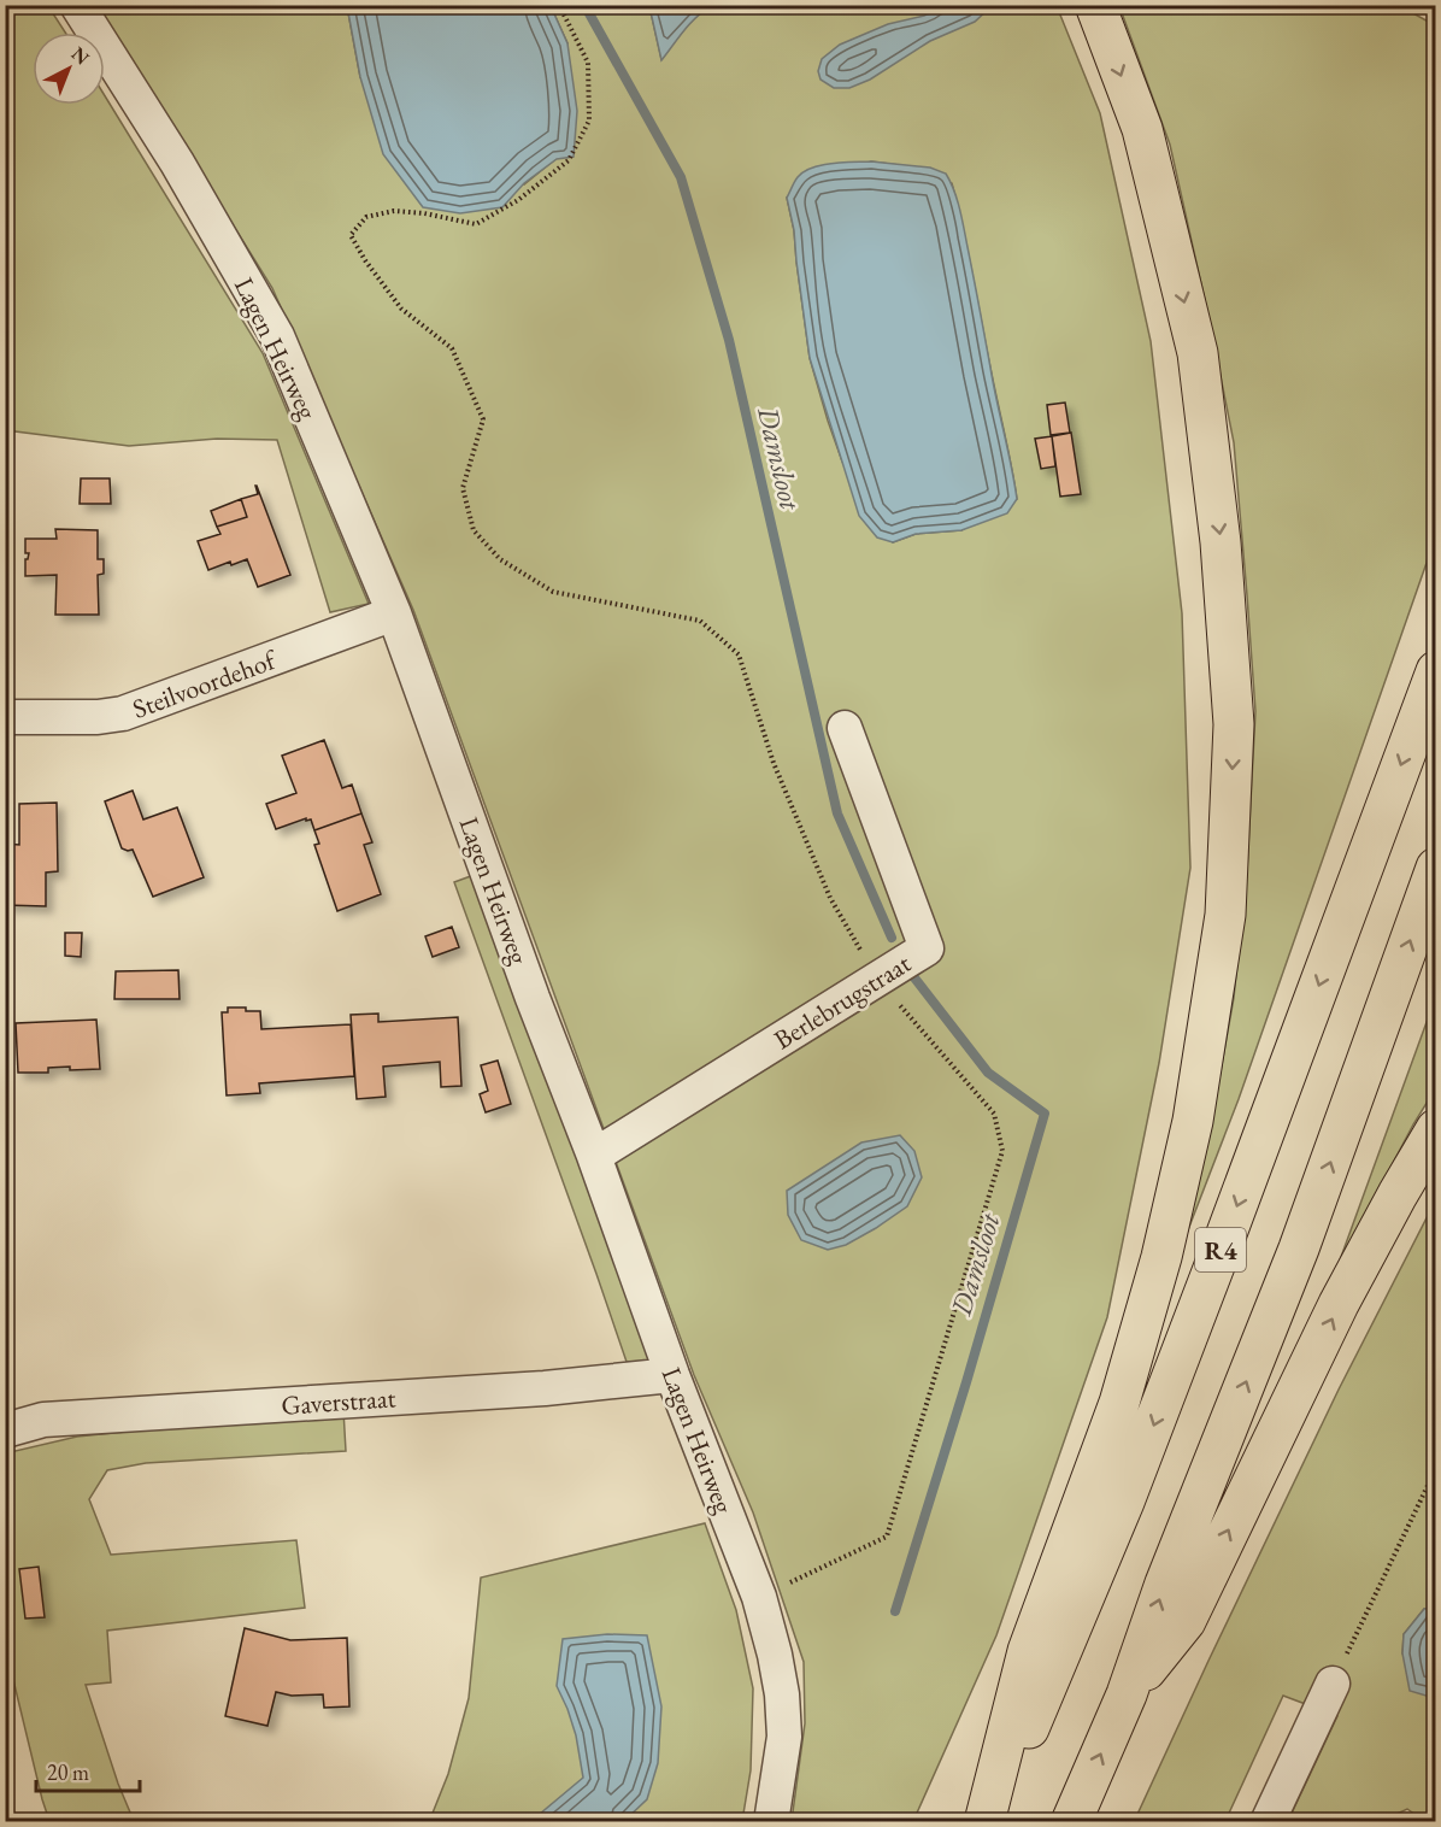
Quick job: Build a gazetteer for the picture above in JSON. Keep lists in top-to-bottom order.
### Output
{
  "streets": {
    "highway": ["R4"],
    "street": [
      "Lagen Heirweg",
      "Steilvoordehof",
      "Berlebrugstraat",
      "Gaverstraat"
    ]
  },
  "crossings": [
    ["Lagen Heirweg", "Steilvoordehof"],
    ["Lagen Heirweg", "Berlebrugstraat"],
    ["Lagen Heirweg", "Gaverstraat"]
  ],
  "water": ["Damsloot"],
  "scale_bar": "20 m",
  "north": "top right"
}
